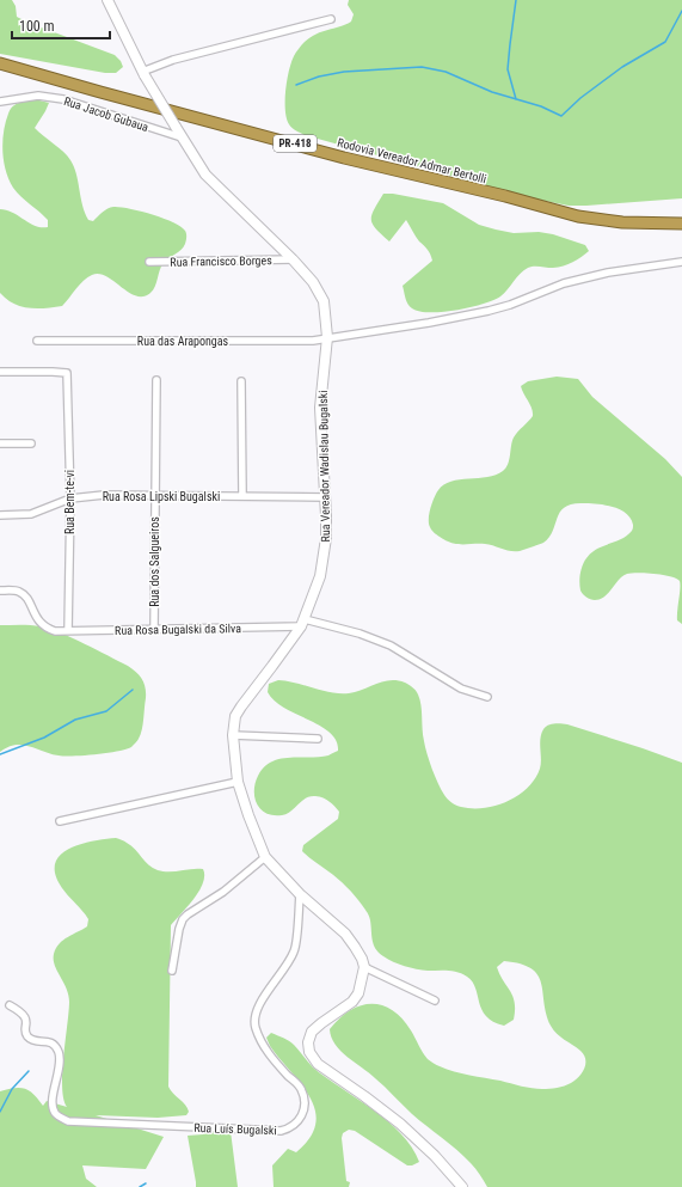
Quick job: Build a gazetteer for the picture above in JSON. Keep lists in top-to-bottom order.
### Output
{
  "streets": {
    "highway": ["PR-418", "Rodovia Vereador Admar Bertolli"],
    "main road": ["Rua Vereador Wadislau Bugalski"],
    "street": [
      "Rua Jacob Gubaua",
      "Rua Francisco Borges",
      "Rua das Arapongas",
      "Rua Rosa Lipski Bugalski",
      "Rua Bem-te-vi",
      "Rua dos Salgueiros",
      "Rua Rosa Bugalski da Silva",
      "Rua Luís Bugalski"
    ]
  },
  "crossings": [
    ["Rua Jacob Gubaua", "Rua Vereador Wadislau Bugalski"],
    ["Rua Francisco Borges", "Rua Vereador Wadislau Bugalski"],
    ["Rua das Arapongas", "Rua Vereador Wadislau Bugalski"],
    ["Rua Vereador Wadislau Bugalski", "Rua Rosa Lipski Bugalski"],
    ["Rua Vereador Wadislau Bugalski", "Rua Rosa Bugalski da Silva"],
    ["Rua Vereador Wadislau Bugalski", "Rua Luís Bugalski"],
    ["Rua Rosa Lipski Bugalski", "Rua Bem-te-vi"],
    ["Rua Rosa Lipski Bugalski", "Rua dos Salgueiros"],
    ["Rua Bem-te-vi", "Rua Rosa Bugalski da Silva"],
    ["Rua dos Salgueiros", "Rua Rosa Bugalski da Silva"]
  ],
  "scale_bar": "100 m"
}
